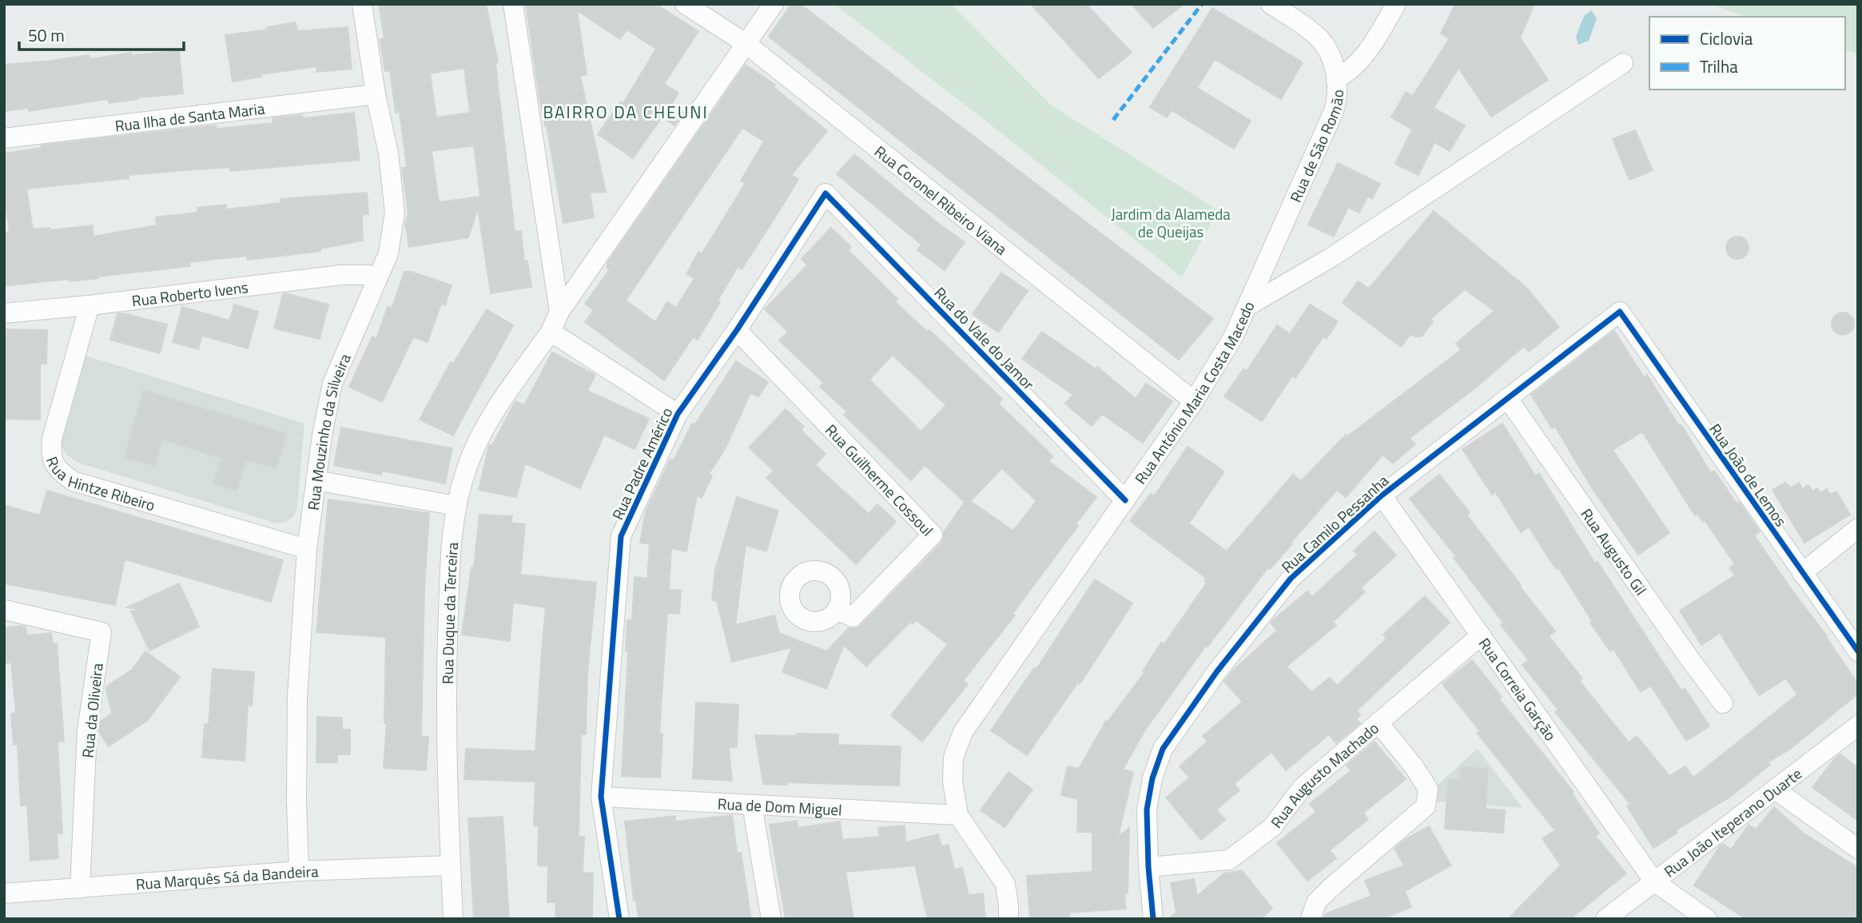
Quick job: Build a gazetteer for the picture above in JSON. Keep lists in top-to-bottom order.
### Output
{
  "streets": {
    "street": [
      "Rua Ilha de Santa Maria",
      "Rua de São Romão",
      "Rua Coronel Ribeiro Viana",
      "Rua Roberto Ivens",
      "Rua do Vale do Jamor",
      "Rua António Maria Costa Macedo",
      "Rua Mouzinho da Silveira",
      "Rua Padre Américo",
      "Rua João de Lemos",
      "Rua Hintze Ribeiro",
      "Rua Guilherme Cossoul",
      "Rua Camilo Pessanha",
      "Rua Augusto Gil",
      "Rua Duque da Terceira",
      "Rua Correia Garção",
      "Rua da Oliveira",
      "Rua Augusto Machado",
      "Rua de Dom Miguel",
      "Rua João Iteperano Duarte",
      "Rua Marquês Sá da Bandeira"
    ]
  },
  "crossings": [
    ["Rua Ilha de Santa Maria", "Rua Mouzinho da Silveira"],
    ["Rua de São Romão", "Rua António Maria Costa Macedo"],
    ["Rua Coronel Ribeiro Viana", "Rua António Maria Costa Macedo"],
    ["Rua Roberto Ivens", "Rua Mouzinho da Silveira"],
    ["Rua Roberto Ivens", "Rua Hintze Ribeiro"],
    ["Rua do Vale do Jamor", "Rua António Maria Costa Macedo"],
    ["Rua do Vale do Jamor", "Rua Padre Américo"],
    ["Rua António Maria Costa Macedo", "Rua de Dom Miguel"],
    ["Rua Mouzinho da Silveira", "Rua Hintze Ribeiro"],
    ["Rua Mouzinho da Silveira", "Rua Marquês Sá da Bandeira"],
    ["Rua Padre Américo", "Rua Guilherme Cossoul"],
    ["Rua Padre Américo", "Rua de Dom Miguel"],
    ["Rua João de Lemos", "Rua Camilo Pessanha"],
    ["Rua Camilo Pessanha", "Rua Augusto Gil"],
    ["Rua Camilo Pessanha", "Rua Correia Garção"],
    ["Rua Camilo Pessanha", "Rua Augusto Machado"],
    ["Rua Duque da Terceira", "Rua Marquês Sá da Bandeira"],
    ["Rua Correia Garção", "Rua Augusto Machado"],
    ["Rua Correia Garção", "Rua João Iteperano Duarte"],
    ["Rua da Oliveira", "Rua Marquês Sá da Bandeira"]
  ],
  "districts": ["BAIRRO DA CHEUNI"],
  "parks": ["Jardim da Alameda de Queijas"],
  "legend": ["Ciclovia", "Trilha"],
  "scale_bar": "50 m"
}
